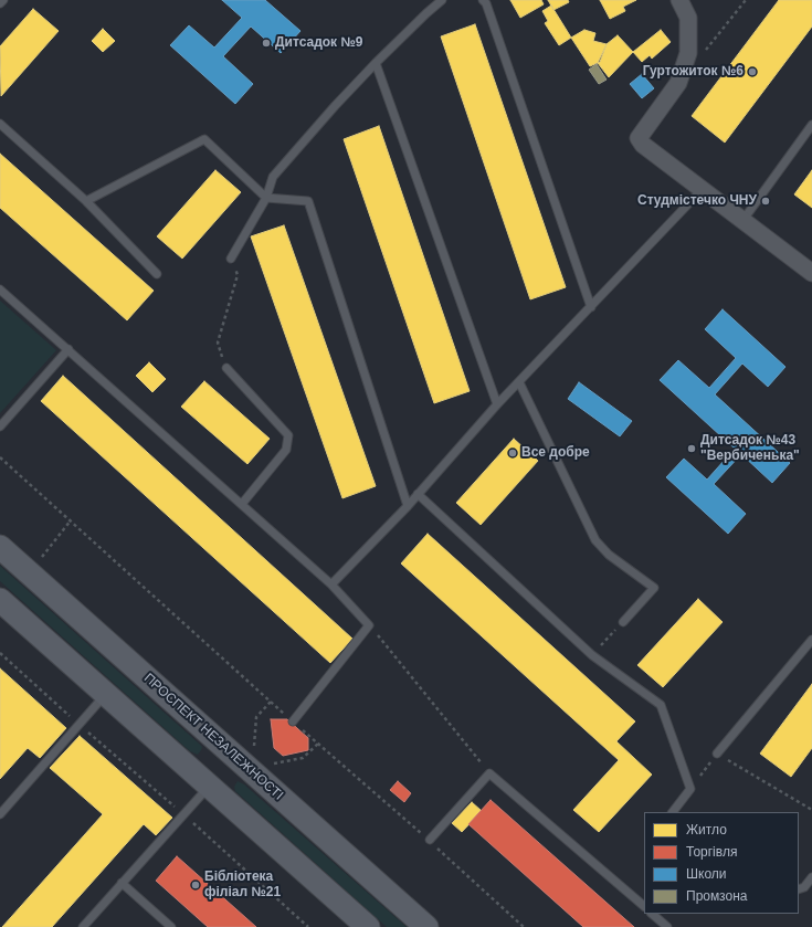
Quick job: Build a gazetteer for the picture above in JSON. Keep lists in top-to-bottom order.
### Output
{
  "streets": {
    "main road": ["ПРОСПЕКТ НЕЗАЛЕЖНОСТІ"]
  },
  "places": [
    "Дитсадок №9",
    "Гуртожиток №6",
    "Студмістечко ЧНУ",
    "Дитсадок №43 \"Вербиченька\"",
    "Все добре",
    "Бібліотека філіал №21"
  ],
  "legend": [
    "Житло",
    "Торгівля",
    "Школи",
    "Промзона"
  ]
}
